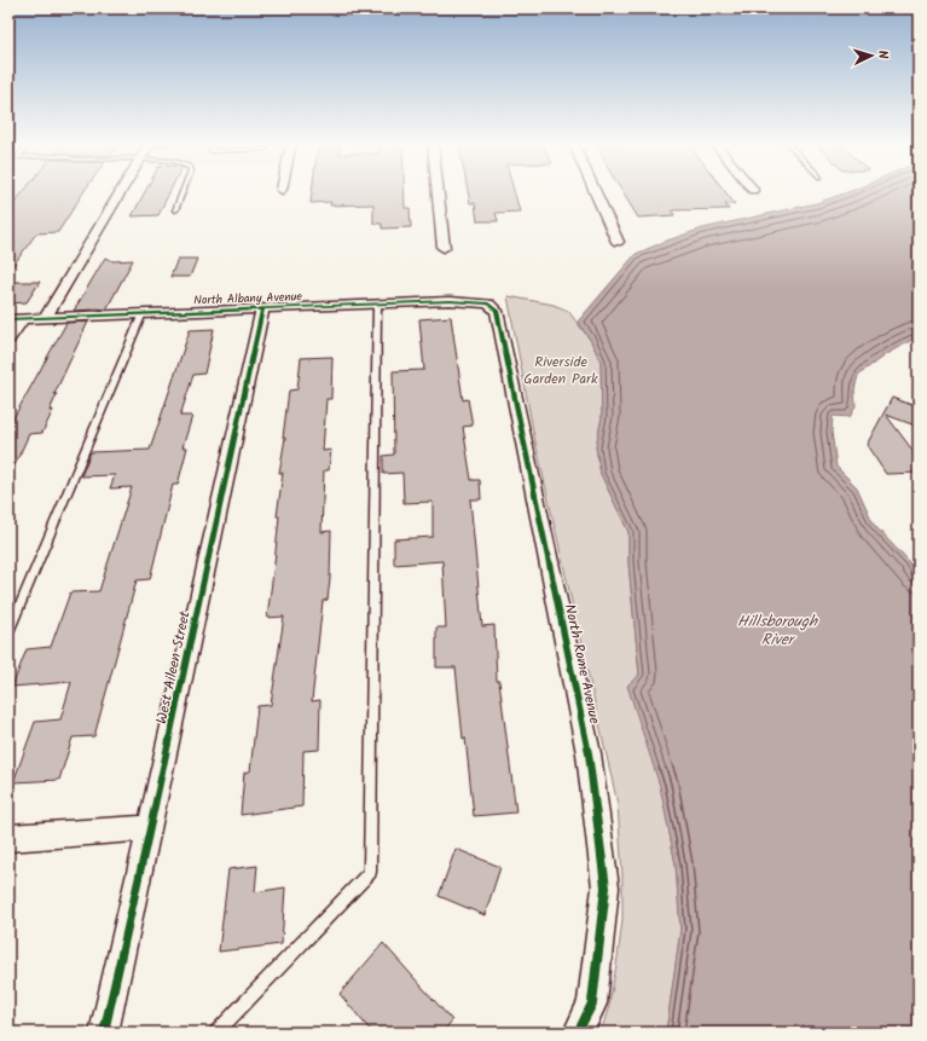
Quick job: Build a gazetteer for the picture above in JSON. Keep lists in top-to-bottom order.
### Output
{
  "streets": {
    "street": ["North Albany Avenue", "North Rome Avenue", "West Aileen Street"]
  },
  "crossings": [
    ["North Albany Avenue", "North Rome Avenue"],
    ["North Albany Avenue", "West Aileen Street"]
  ],
  "water": ["Hillsborough River"],
  "parks": ["Riverside Garden Park"],
  "north": "right"
}
